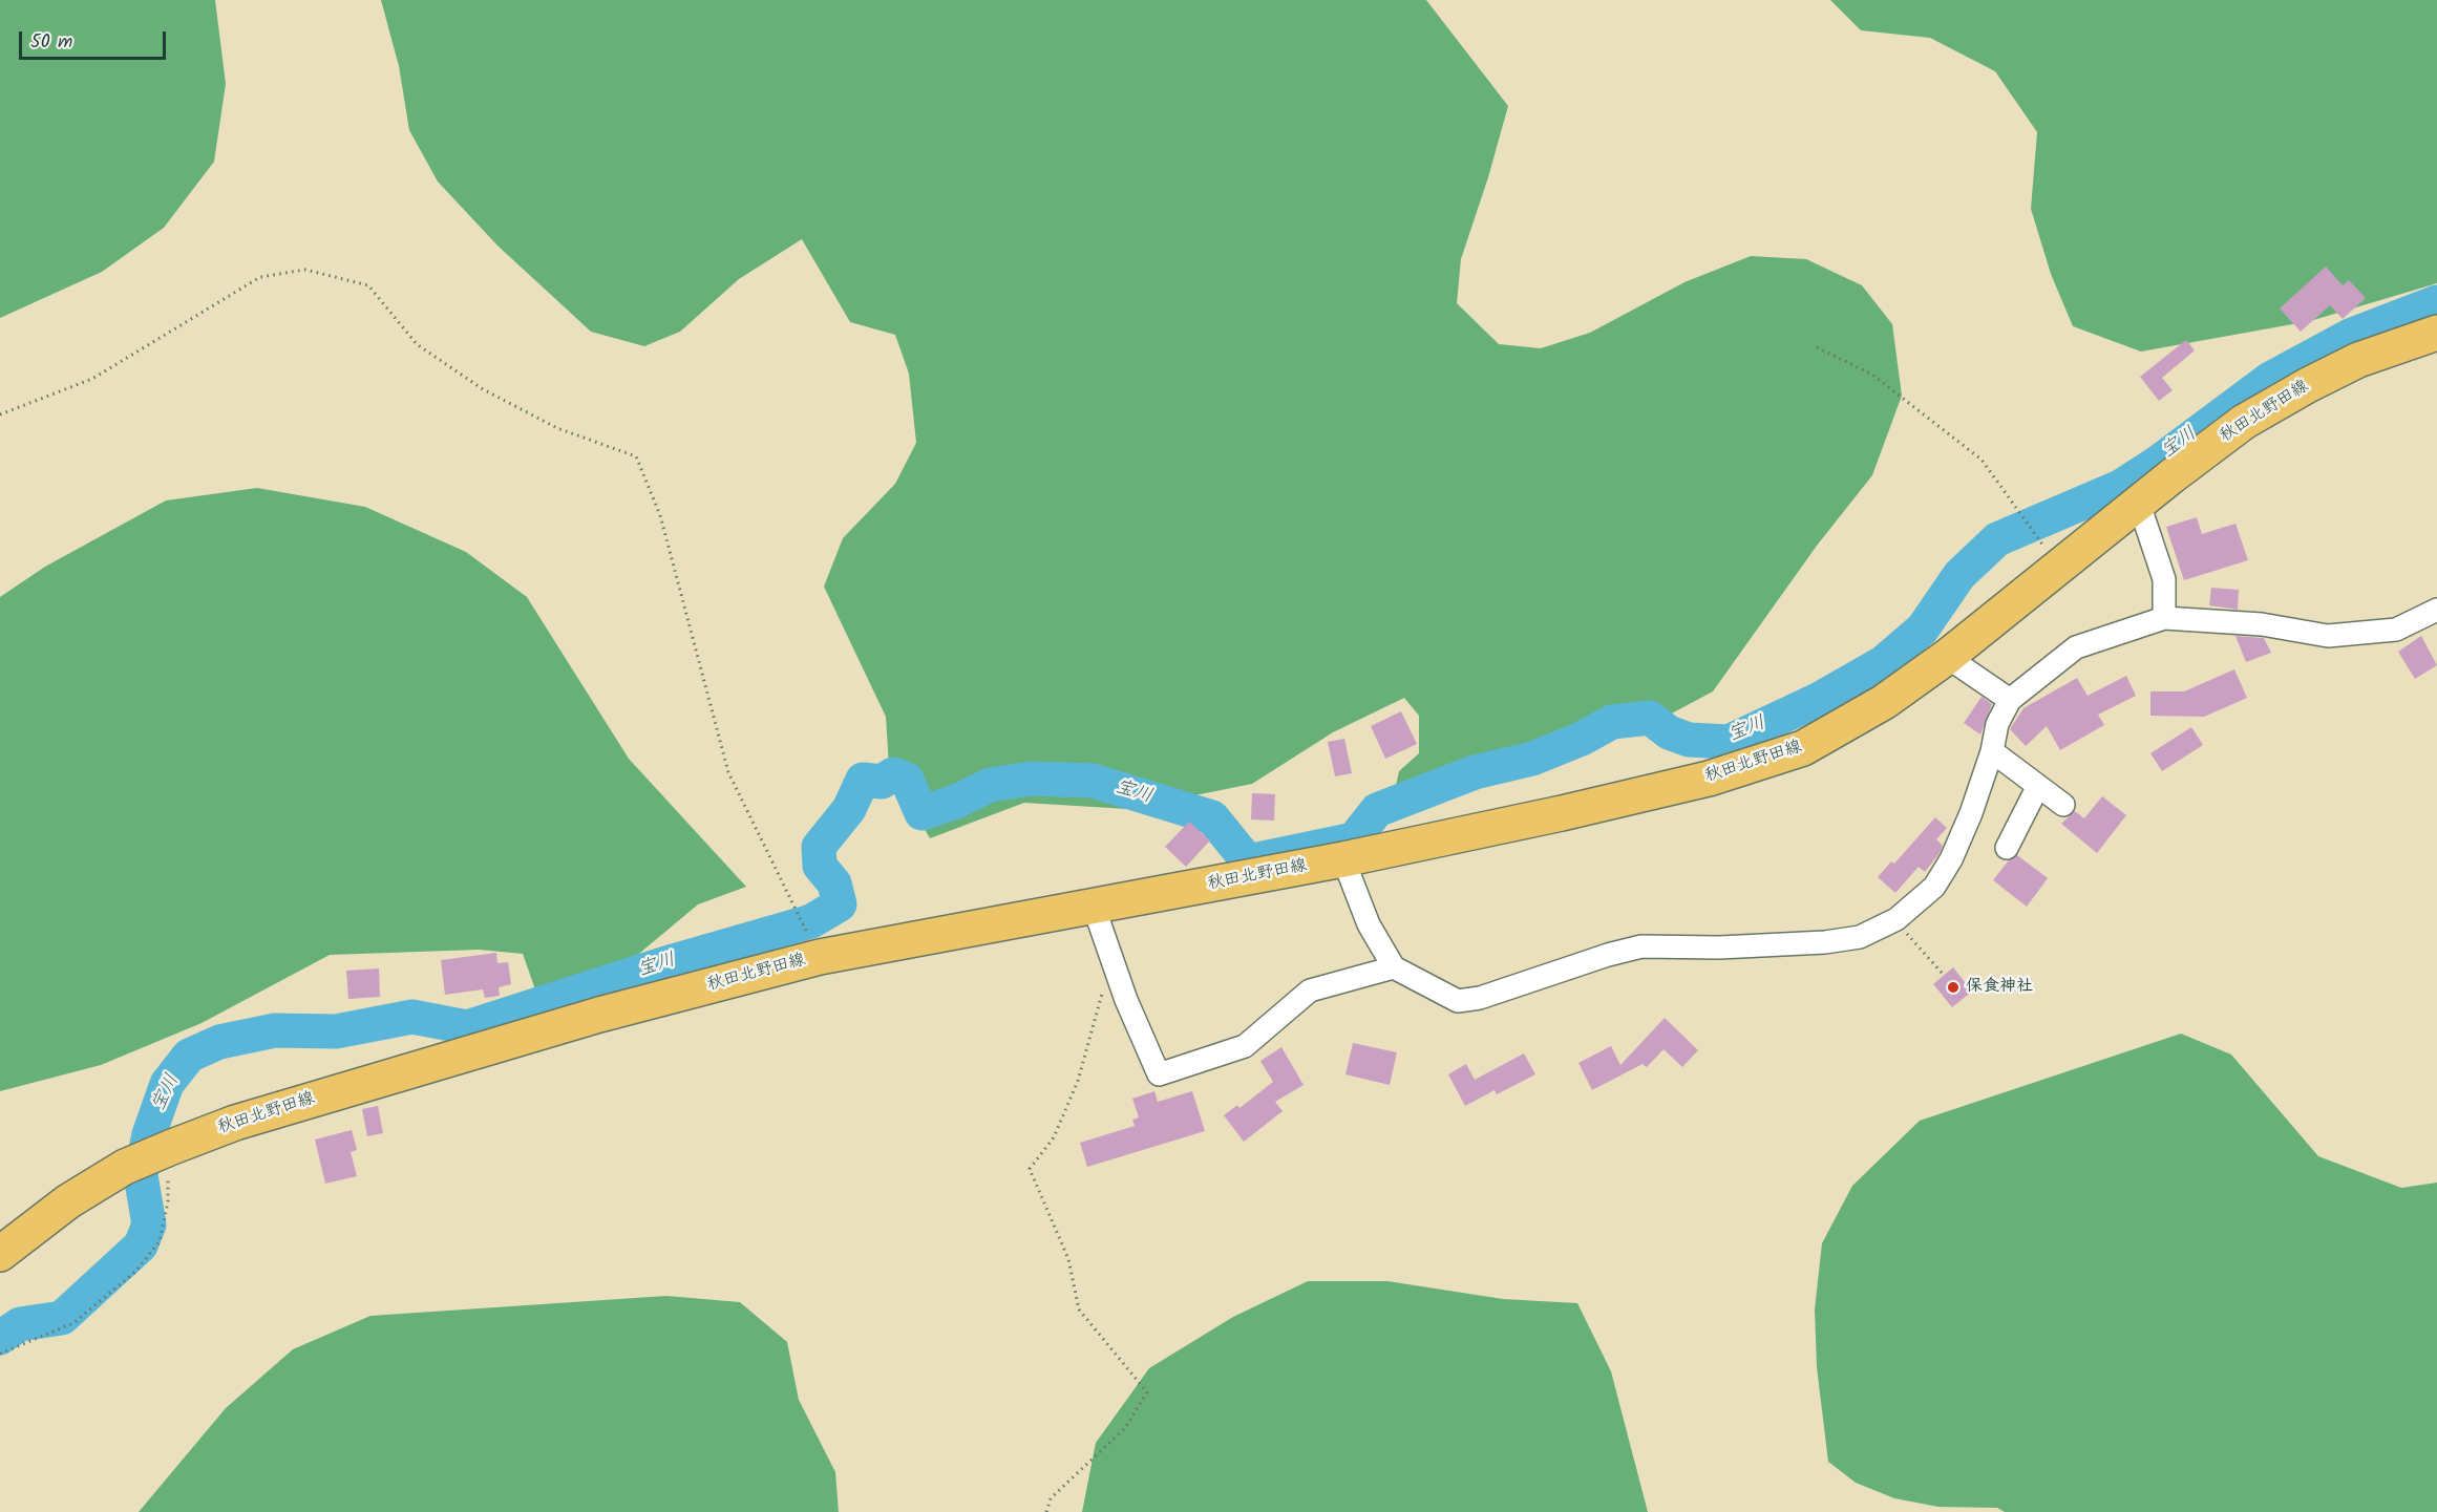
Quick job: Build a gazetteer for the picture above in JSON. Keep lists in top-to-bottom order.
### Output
{
  "streets": {
    "main road": ["秋田北野田線"]
  },
  "water": ["宝川"],
  "places": ["保食神社"],
  "scale_bar": "50 m"
}
